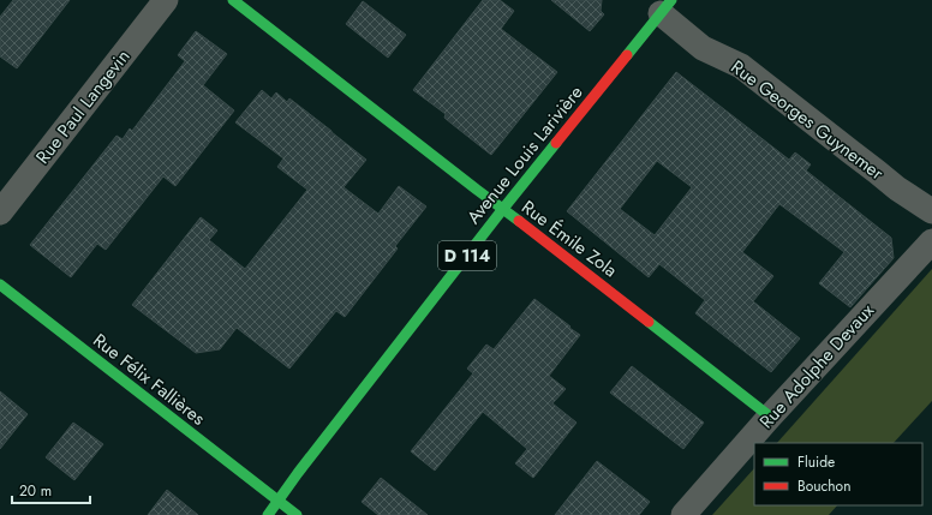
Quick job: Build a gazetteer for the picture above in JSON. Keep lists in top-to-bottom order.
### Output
{
  "streets": {
    "street": [
      "Rue Paul Langevin",
      "Rue Georges Guynemer",
      "Avenue Louis Larivière",
      "Rue Émile Zola",
      "D 114",
      "Rue Adolphe Devaux",
      "Rue Félix Fallières"
    ]
  },
  "crossings": [
    ["Rue Georges Guynemer", "Avenue Louis Larivière"],
    ["Avenue Louis Larivière", "Rue Émile Zola"],
    ["Avenue Louis Larivière", "Rue Félix Fallières"],
    ["Rue Émile Zola", "Rue Adolphe Devaux"]
  ],
  "legend": ["Fluide", "Bouchon"],
  "scale_bar": "20 m"
}
